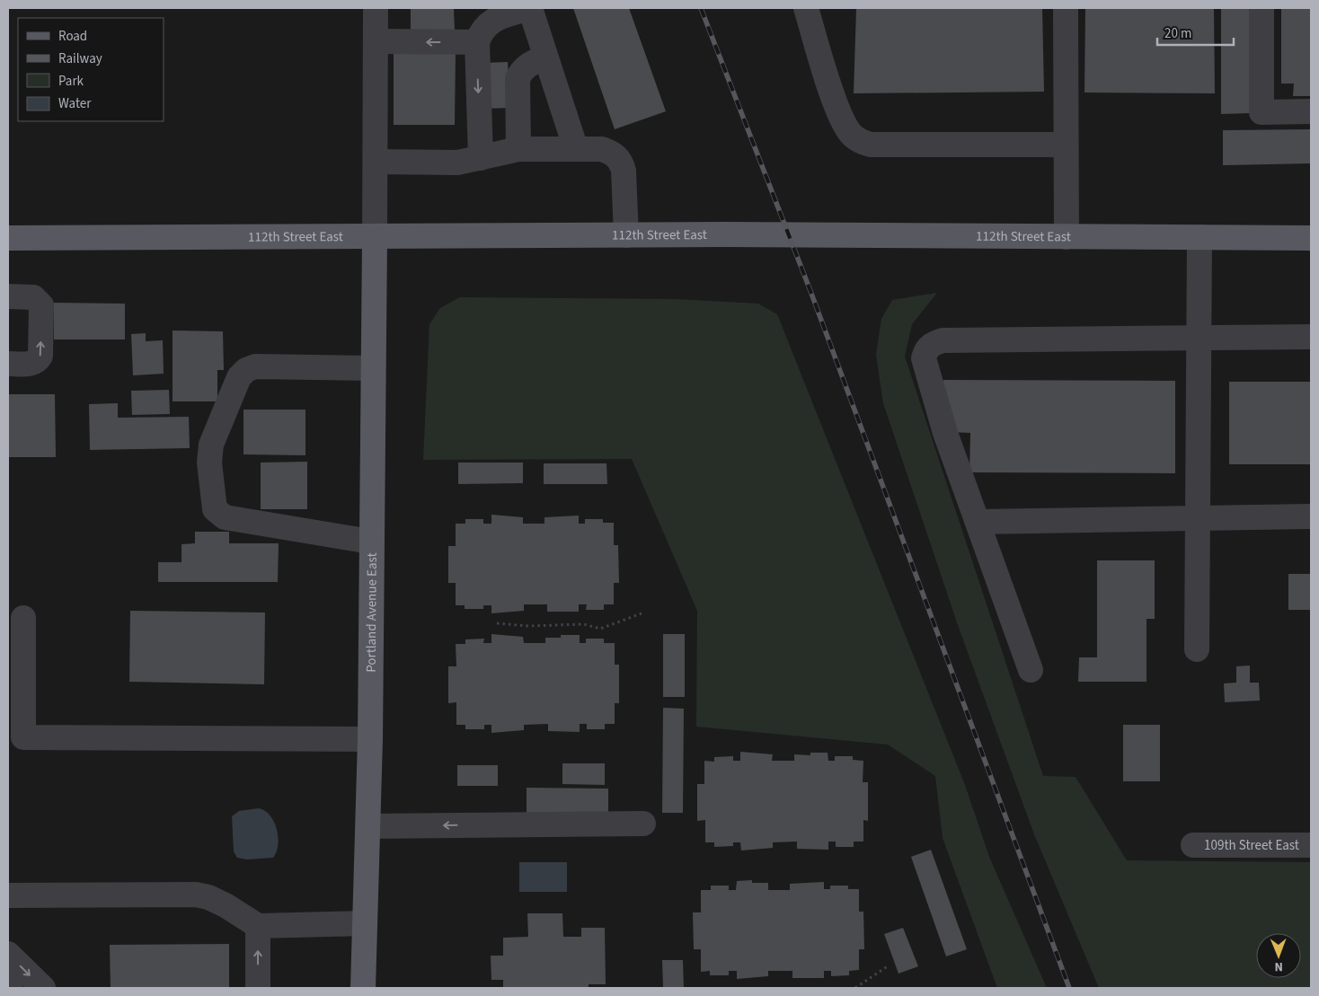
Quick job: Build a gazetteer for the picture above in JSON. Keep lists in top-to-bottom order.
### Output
{
  "streets": {
    "main road": ["112th Street East", "Portland Avenue East"],
    "lane": ["109th Street East"]
  },
  "crossings": [
    ["112th Street East", "Portland Avenue East"]
  ],
  "legend": [
    "Road",
    "Railway",
    "Park",
    "Water"
  ],
  "scale_bar": "20 m",
  "north": "bottom"
}
